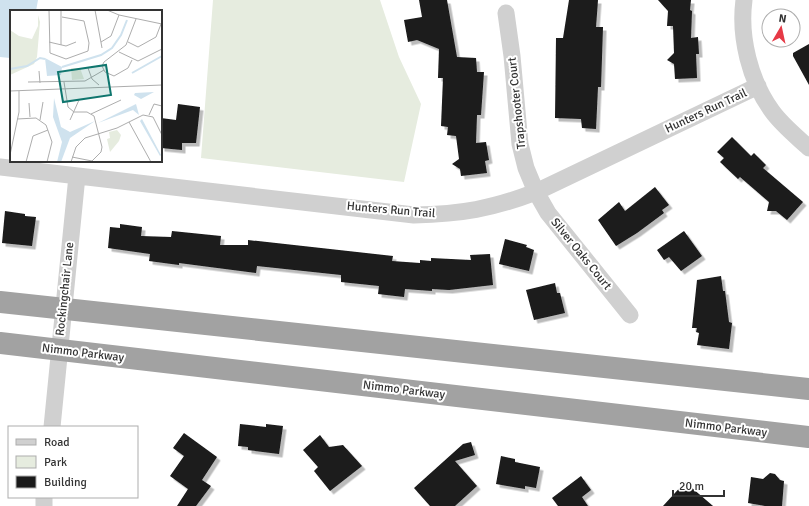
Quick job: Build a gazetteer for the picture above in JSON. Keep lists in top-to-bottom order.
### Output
{
  "streets": {
    "highway": ["Nimmo Parkway"],
    "street": [
      "Trapshooter Court",
      "Hunters Run Trail",
      "Silver Oaks Court",
      "Rockingchair Lane"
    ]
  },
  "crossings": [
    ["Trapshooter Court", "Hunters Run Trail"],
    ["Trapshooter Court", "Silver Oaks Court"],
    ["Hunters Run Trail", "Silver Oaks Court"],
    ["Hunters Run Trail", "Rockingchair Lane"],
    ["Rockingchair Lane", "Nimmo Parkway"]
  ],
  "legend": ["Road", "Park", "Building"],
  "scale_bar": "20 m",
  "north": "top"
}
